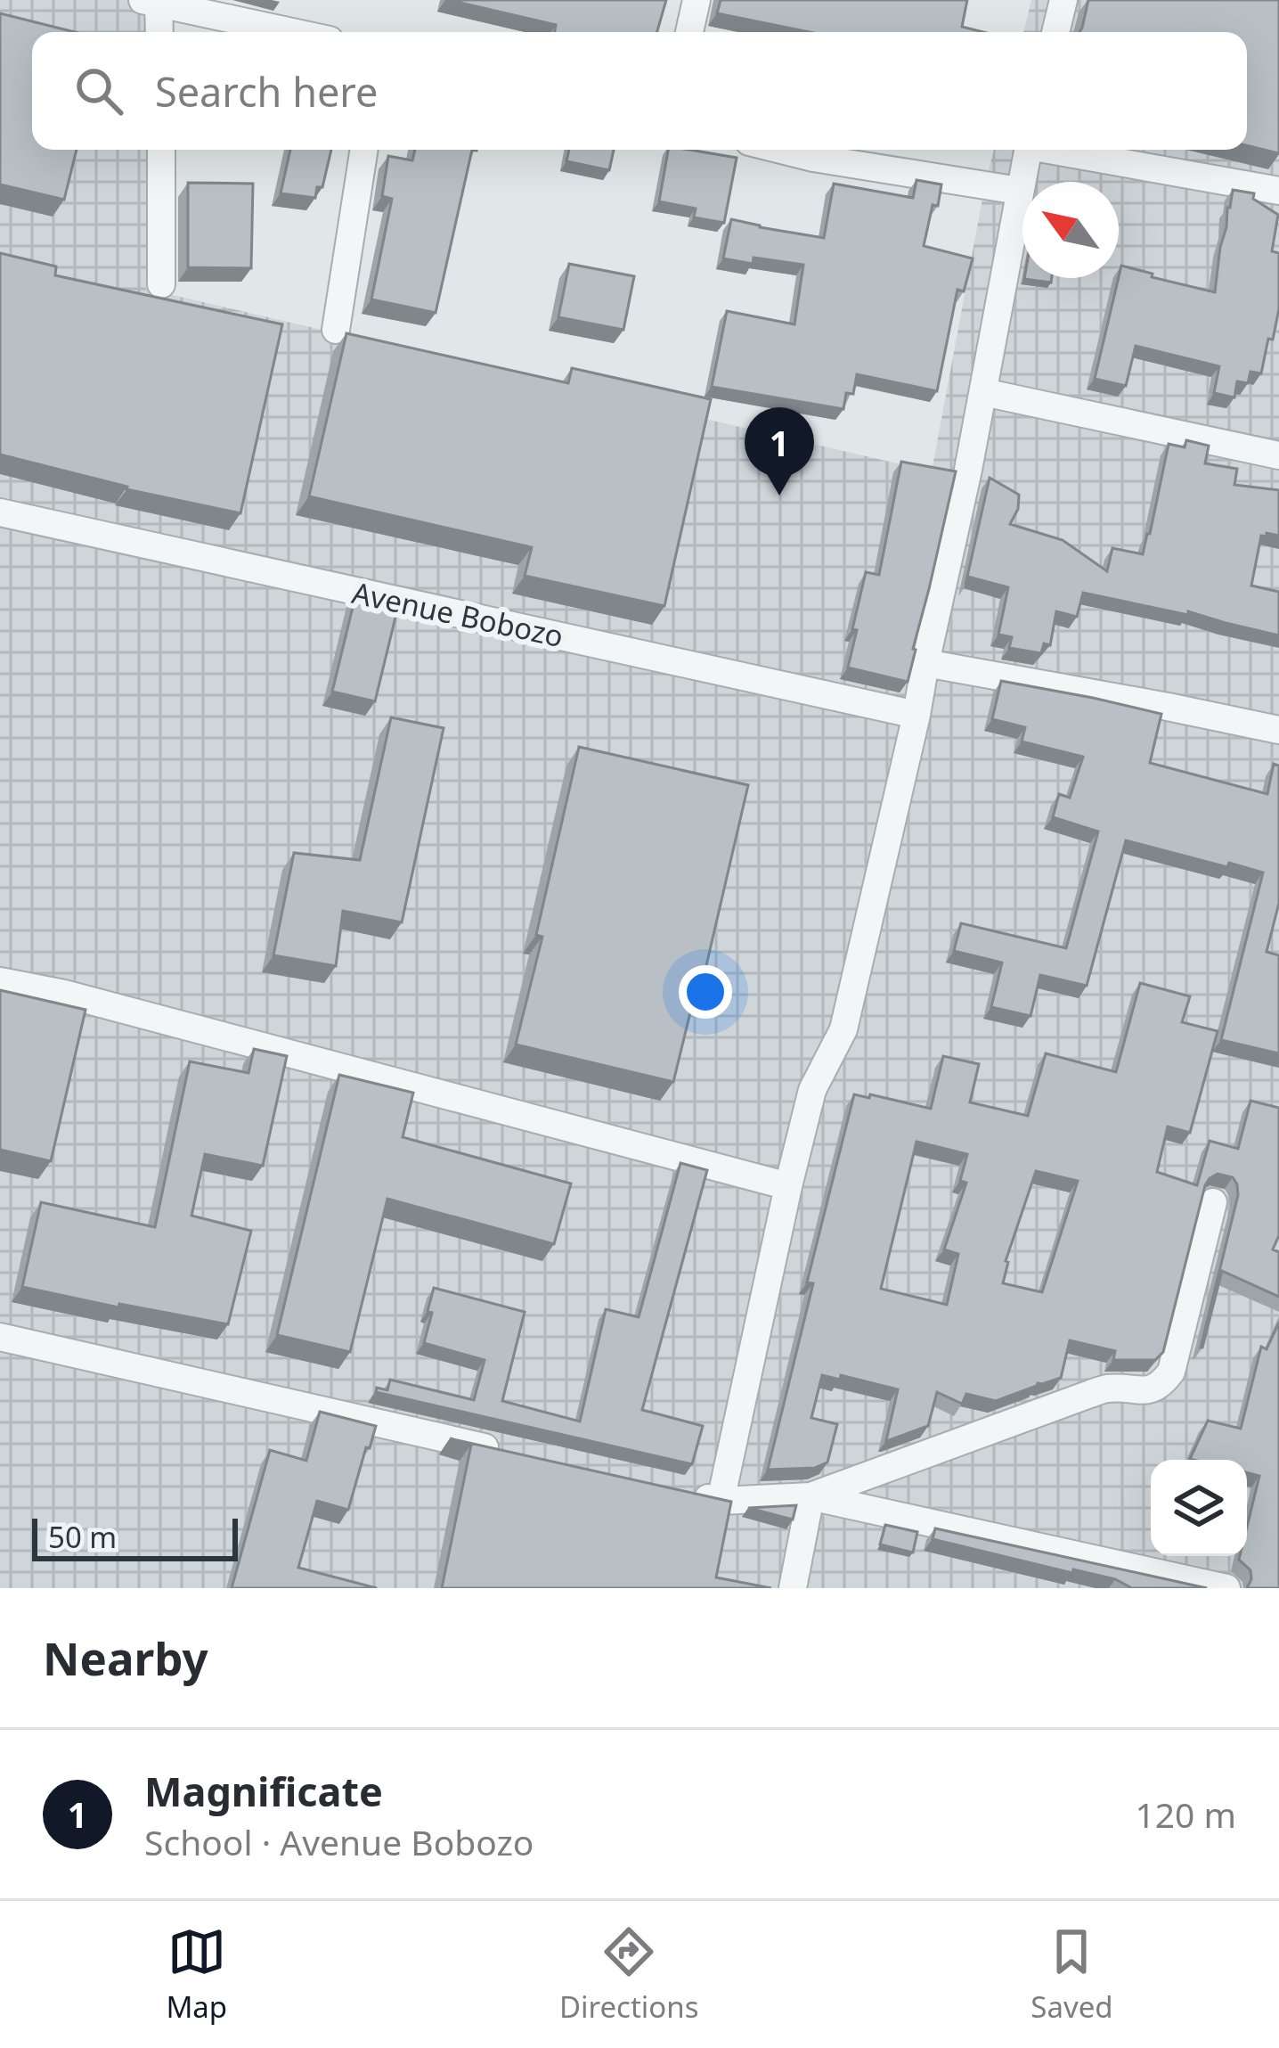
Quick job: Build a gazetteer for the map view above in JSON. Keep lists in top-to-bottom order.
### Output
{
  "streets": {
    "street": ["Avenue Bobozo"]
  },
  "scale_bar": "50 m",
  "north": "top left",
  "page": {
    "search": "Search here",
    "pins": "1",
    "scale": "50 m",
    "heading": "Nearby",
    "list": [
      {
        "mark": "1",
        "name": "Magnificate",
        "note": "School · Avenue Bobozo",
        "value": "120 m"
      }
    ],
    "nav": ["Map", "Directions", "Saved"]
  }
}
